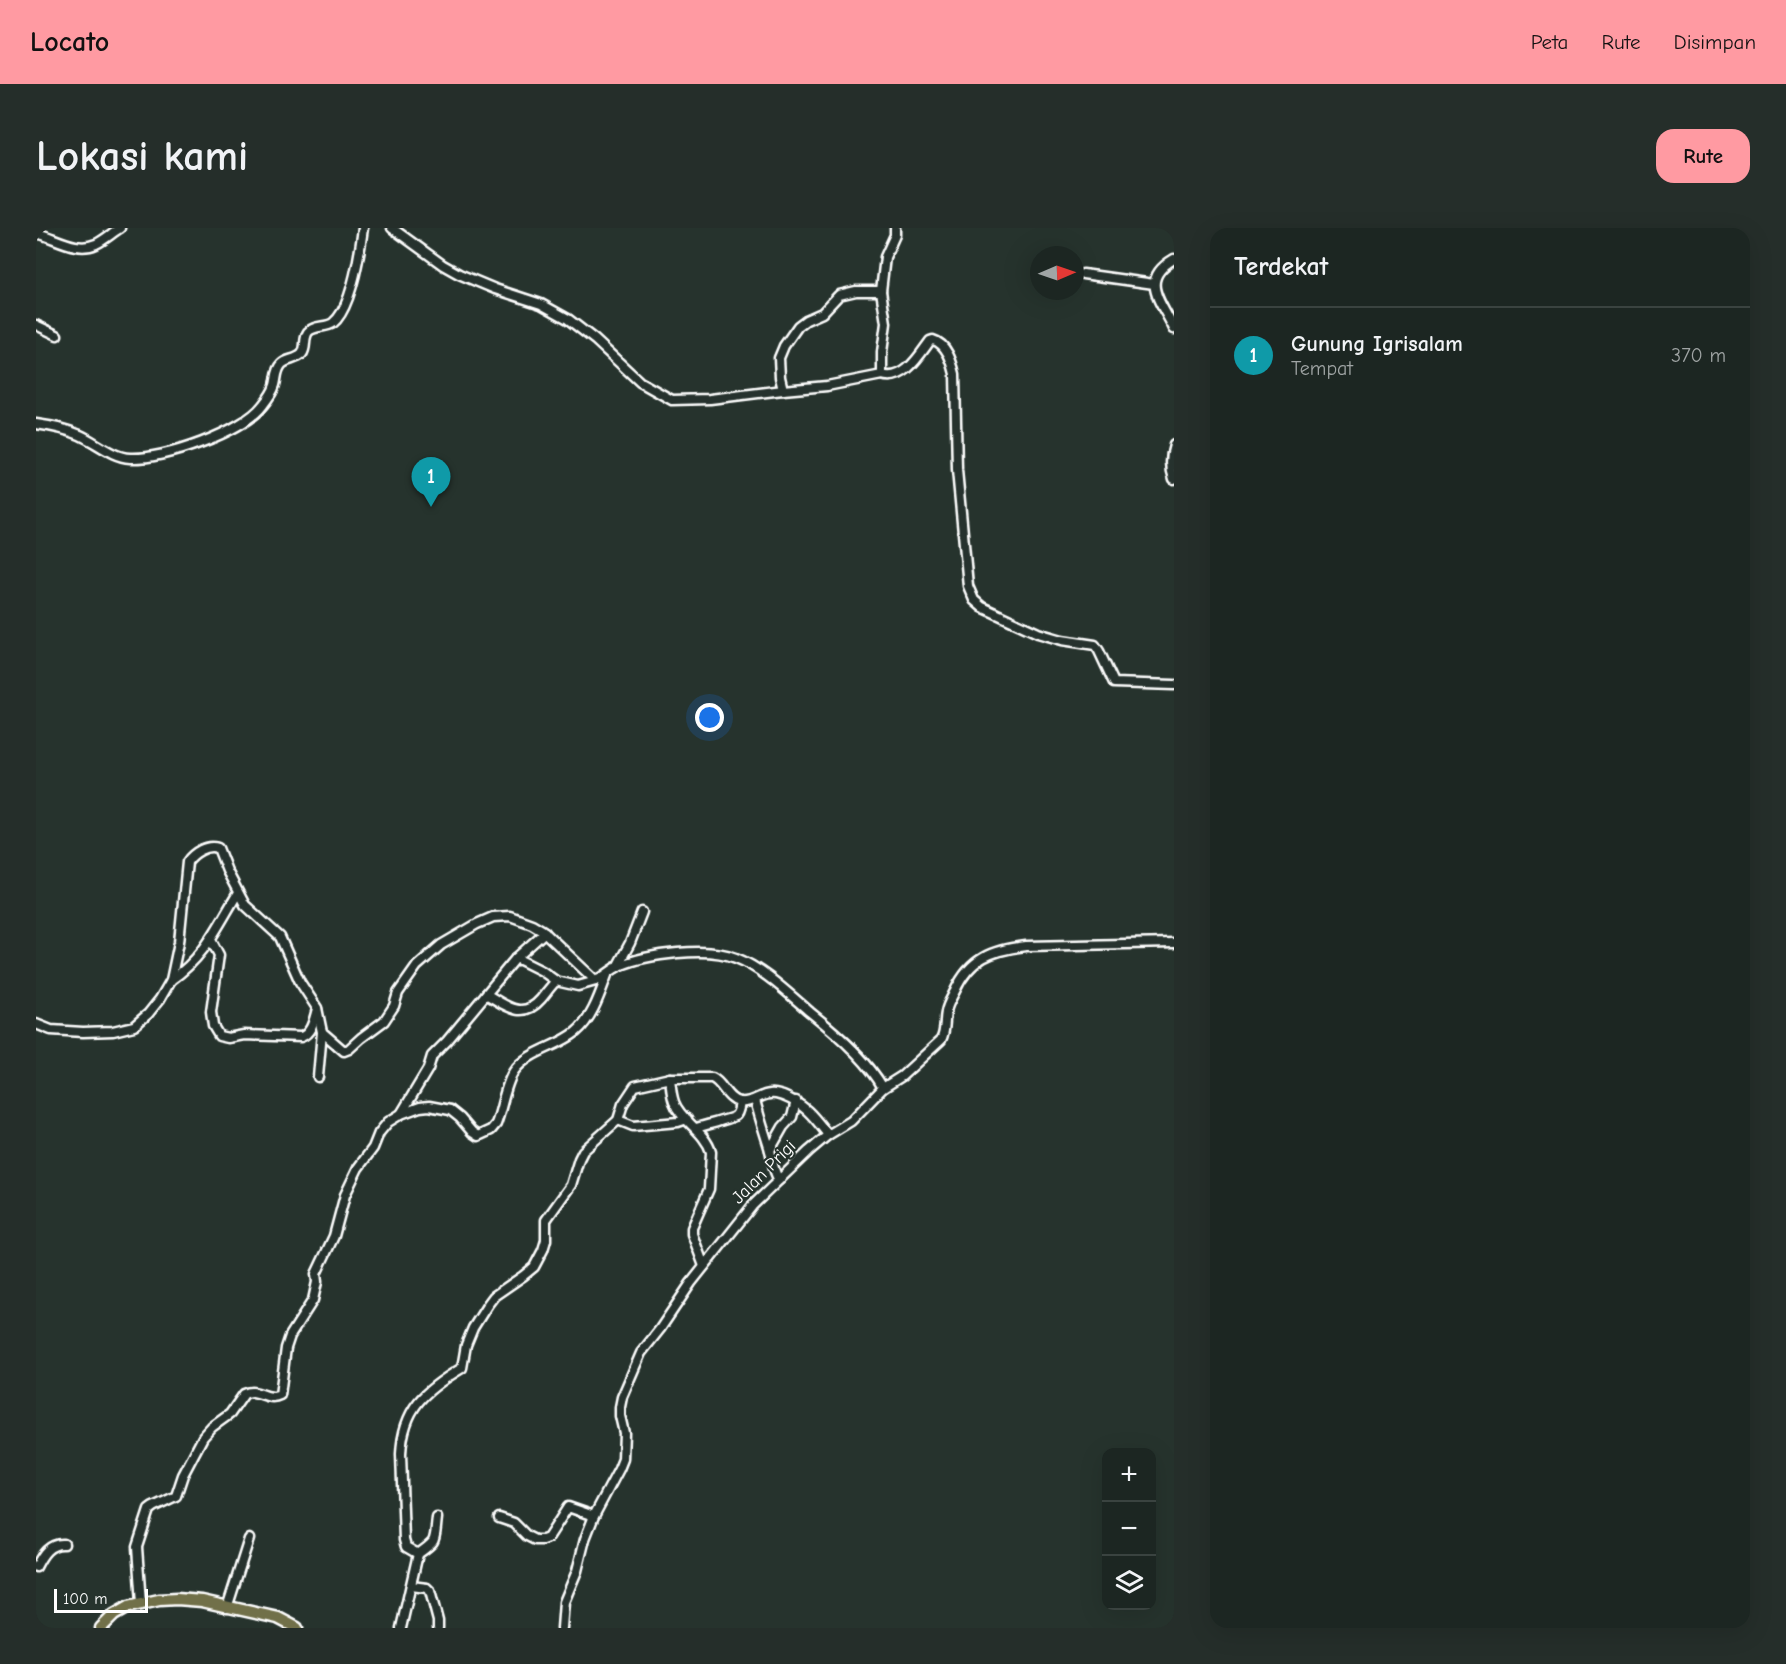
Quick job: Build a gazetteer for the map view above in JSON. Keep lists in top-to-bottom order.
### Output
{
  "streets": {
    "street": ["Jalan Prigi"]
  },
  "scale_bar": "100 m",
  "north": "right",
  "page": {
    "header": "Locato",
    "nav": ["Peta", "Rute", "Disimpan"],
    "buttons": "Rute",
    "title": "Lokasi kami",
    "heading": "Terdekat",
    "list": [
      {
        "mark": "1",
        "name": "Gunung Igrisalam",
        "note": "Tempat",
        "value": "370 m"
      }
    ],
    "pins": "1",
    "map_buttons": ["+", "−"],
    "scale": "100 m"
  }
}
